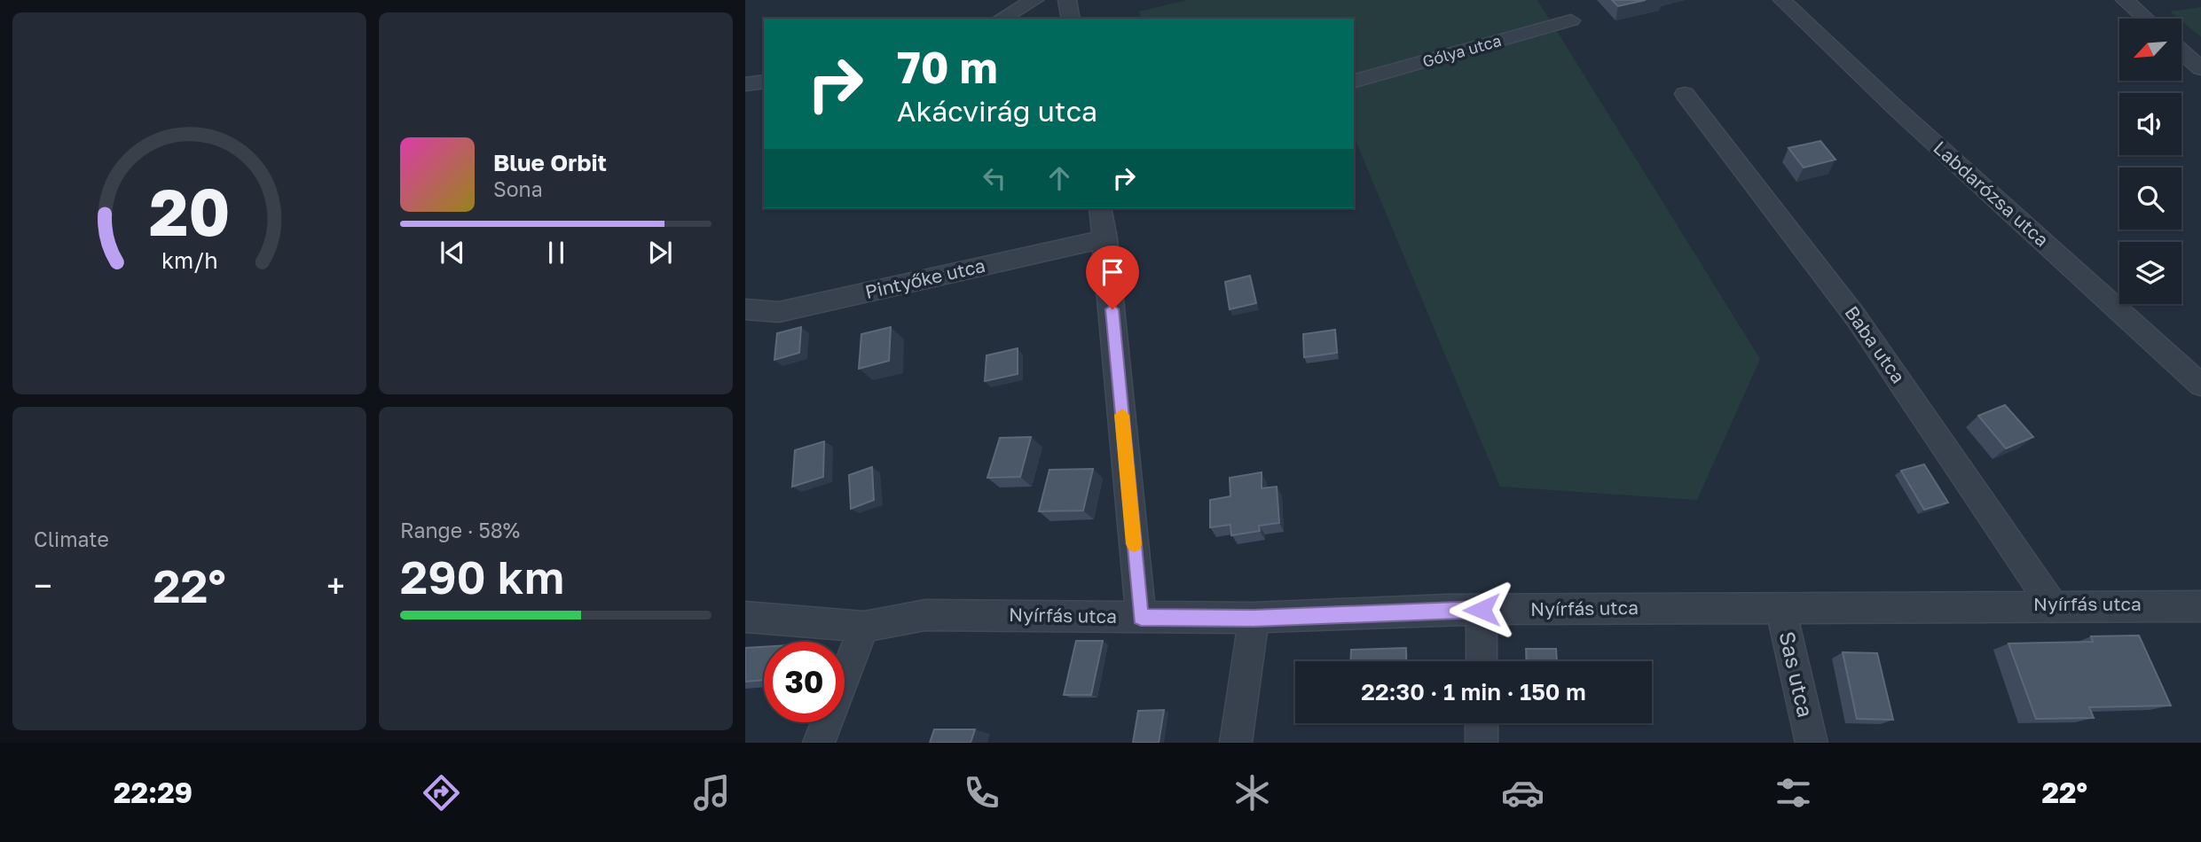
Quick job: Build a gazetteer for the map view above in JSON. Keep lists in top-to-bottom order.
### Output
{
  "streets": {
    "street": [
      "Gólya utca",
      "Labdarózsa utca",
      "Pintyőke utca",
      "Baba utca",
      "Nyírfás utca",
      "Sas utca"
    ]
  },
  "crossings": [
    ["Baba utca", "Nyírfás utca"],
    ["Nyírfás utca", "Sas utca"]
  ],
  "north": "bottom left",
  "page": {
    "turn": ["70 m", "Akácvirág utca"],
    "song": ["Blue Orbit", "Sona"],
    "tile": [
      "Climate",
      ["Range · 58%", "290 km"]
    ],
    "heat": ["−", "22°", "+"],
    "limit": "30",
    "trip": "22:30 · 1 min · 150 m",
    "tabs": ["22:29", "22°"],
    "gauge": ["20", "km/h"]
  }
}
